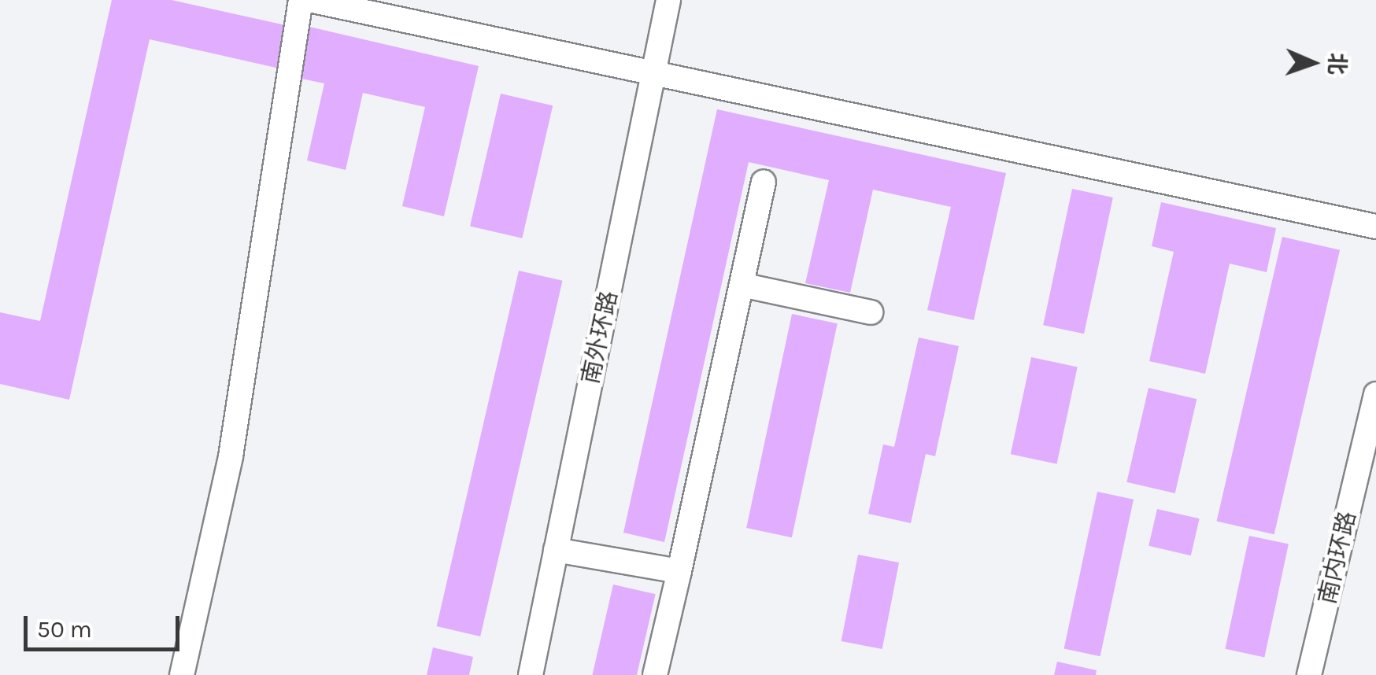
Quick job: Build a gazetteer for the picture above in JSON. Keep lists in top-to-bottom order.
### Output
{
  "streets": {
    "street": ["南外环路", "南内环路"]
  },
  "scale_bar": "50 m",
  "north": "right"
}
